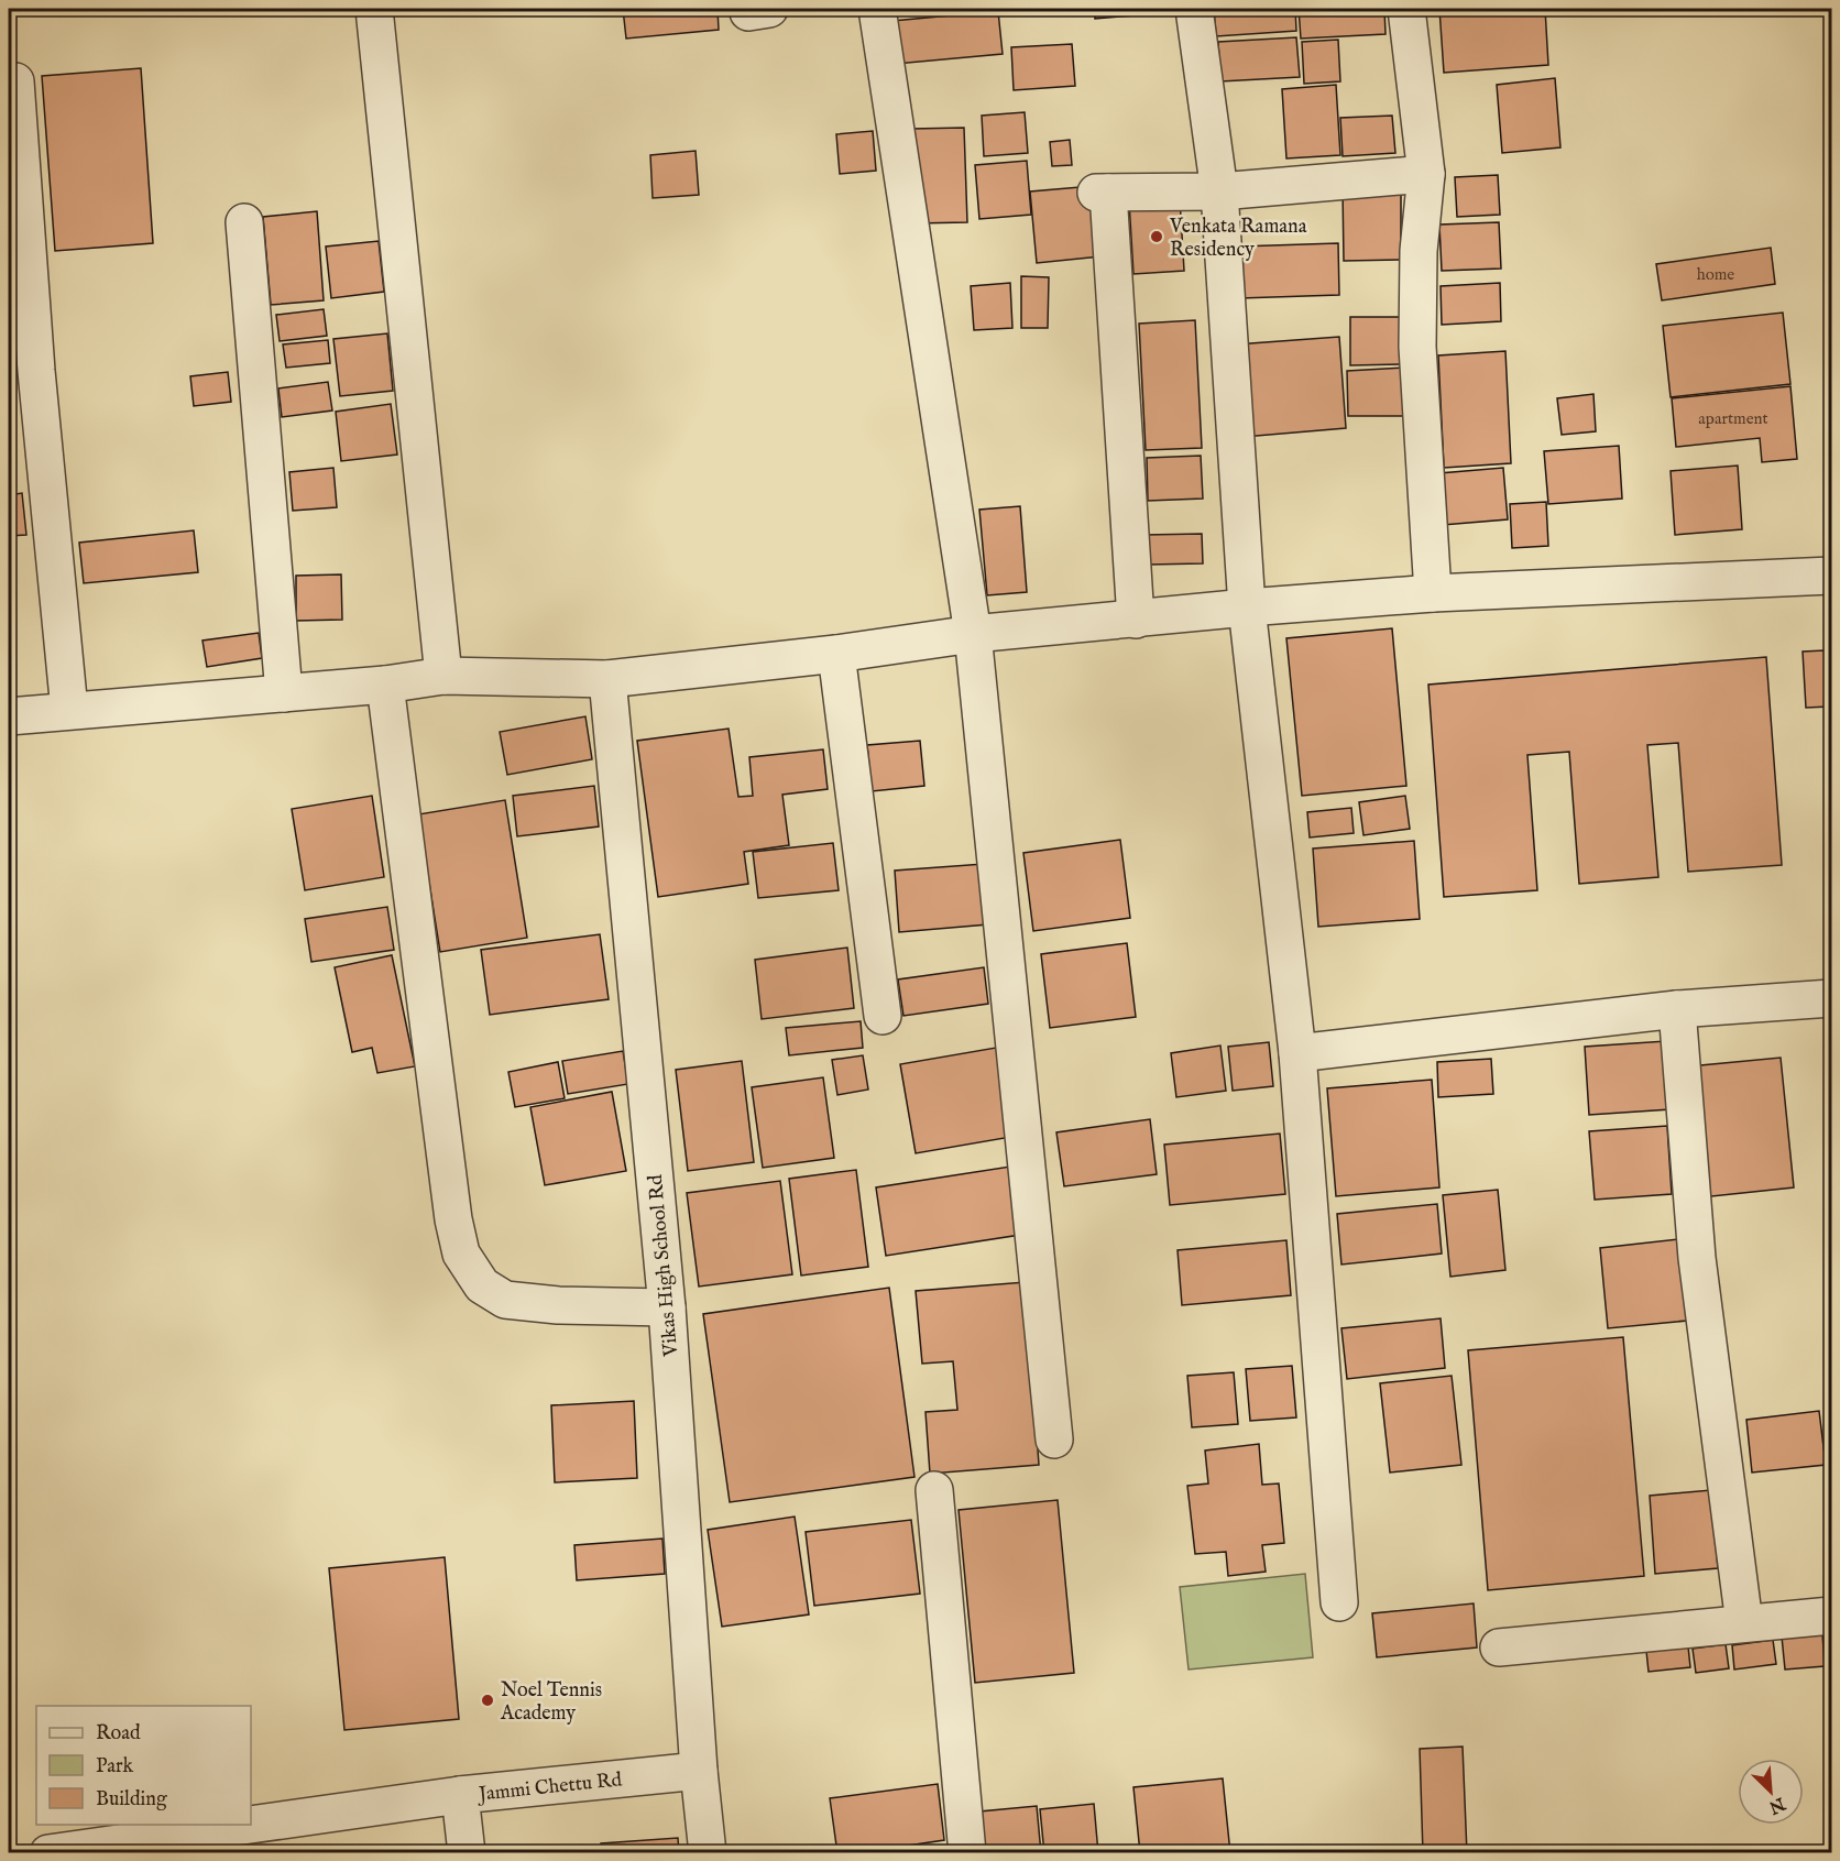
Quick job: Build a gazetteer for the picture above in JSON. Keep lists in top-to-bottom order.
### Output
{
  "streets": {
    "street": ["Vikas High School Rd", "Jammi Chettu Rd"]
  },
  "crossings": [
    ["Vikas High School Rd", "Jammi Chettu Rd"]
  ],
  "places": ["Venkata Ramana Residency", "Noel Tennis Academy"],
  "house_numbers": ["home", "apartment"],
  "legend": ["Road", "Park", "Building"],
  "north": "bottom right"
}
